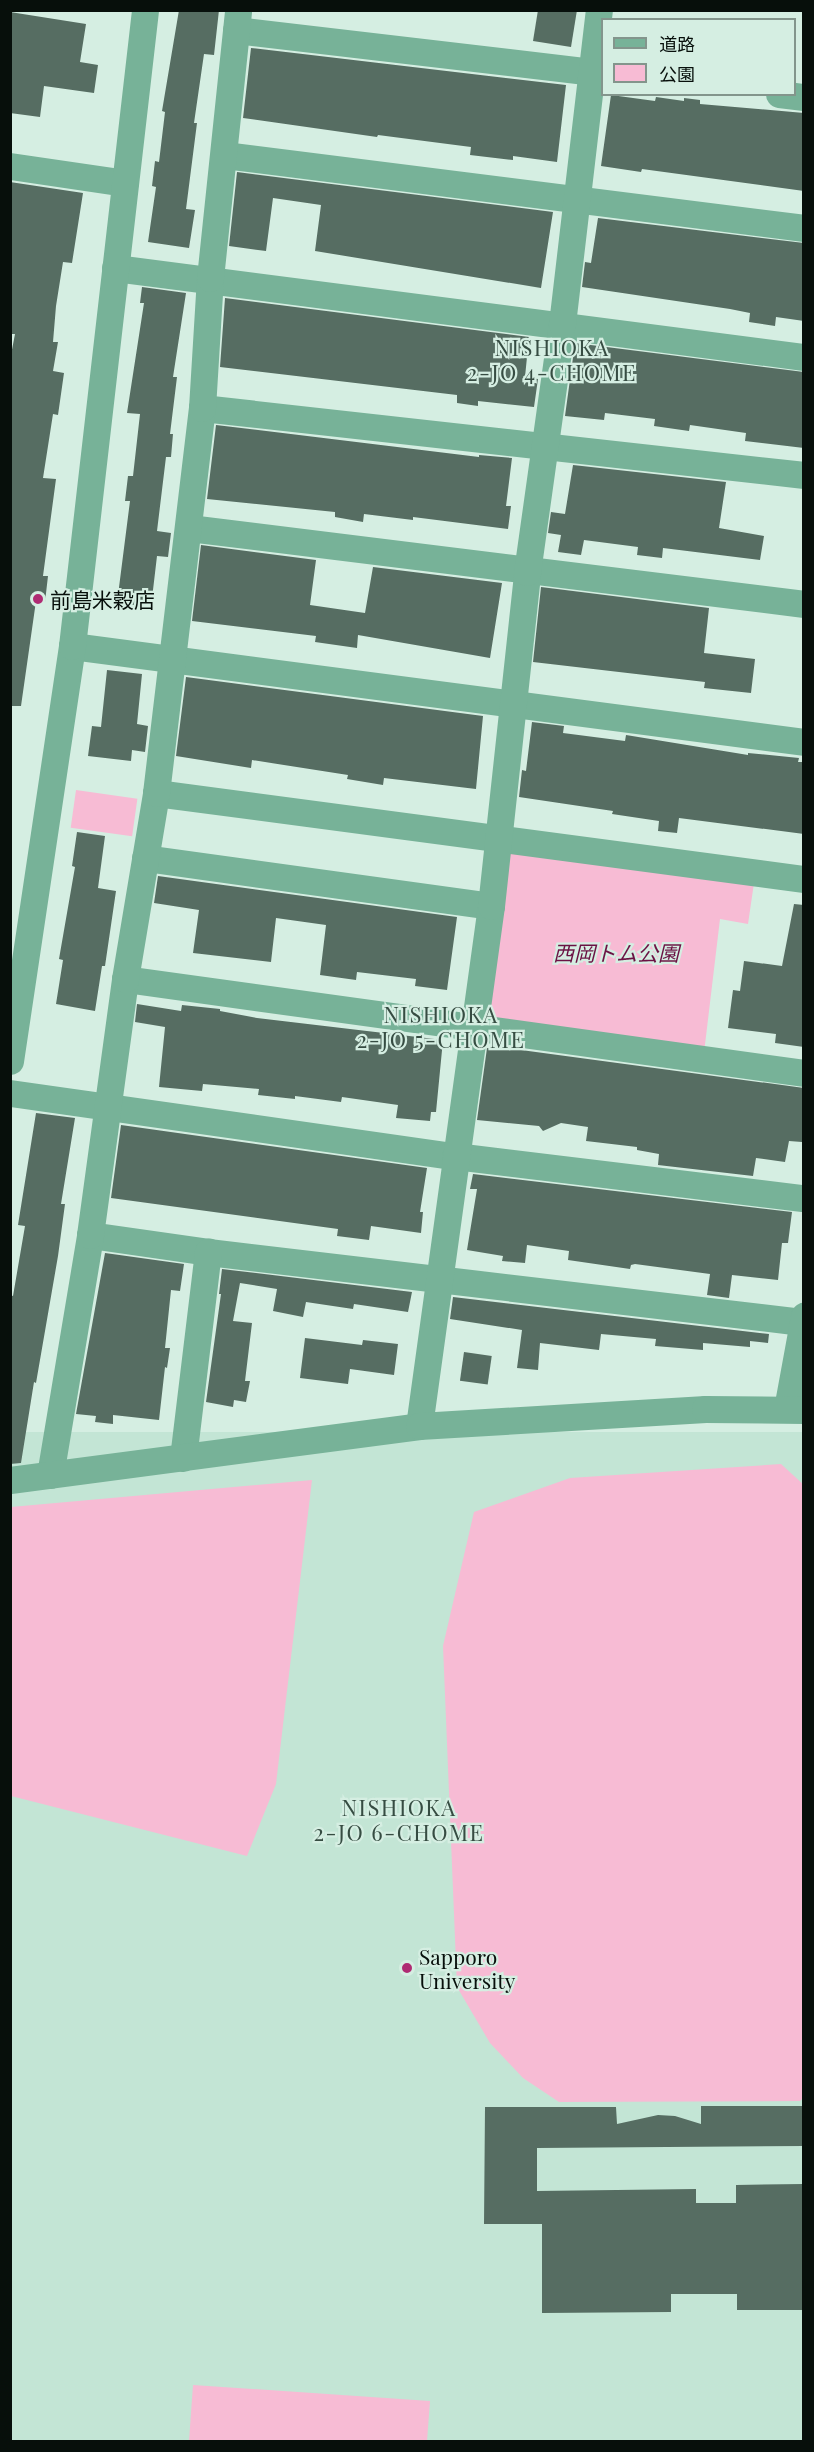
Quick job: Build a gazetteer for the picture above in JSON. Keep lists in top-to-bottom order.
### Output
{
  "districts": ["NISHIOKA 2-JO 4-CHOME", "NISHIOKA 2-JO 5-CHOME", "NISHIOKA 2-JO 6-CHOME"],
  "parks": ["西岡トム公園"],
  "places": ["前島米穀店", "Sapporo University"],
  "legend": ["道路", "公園"]
}
